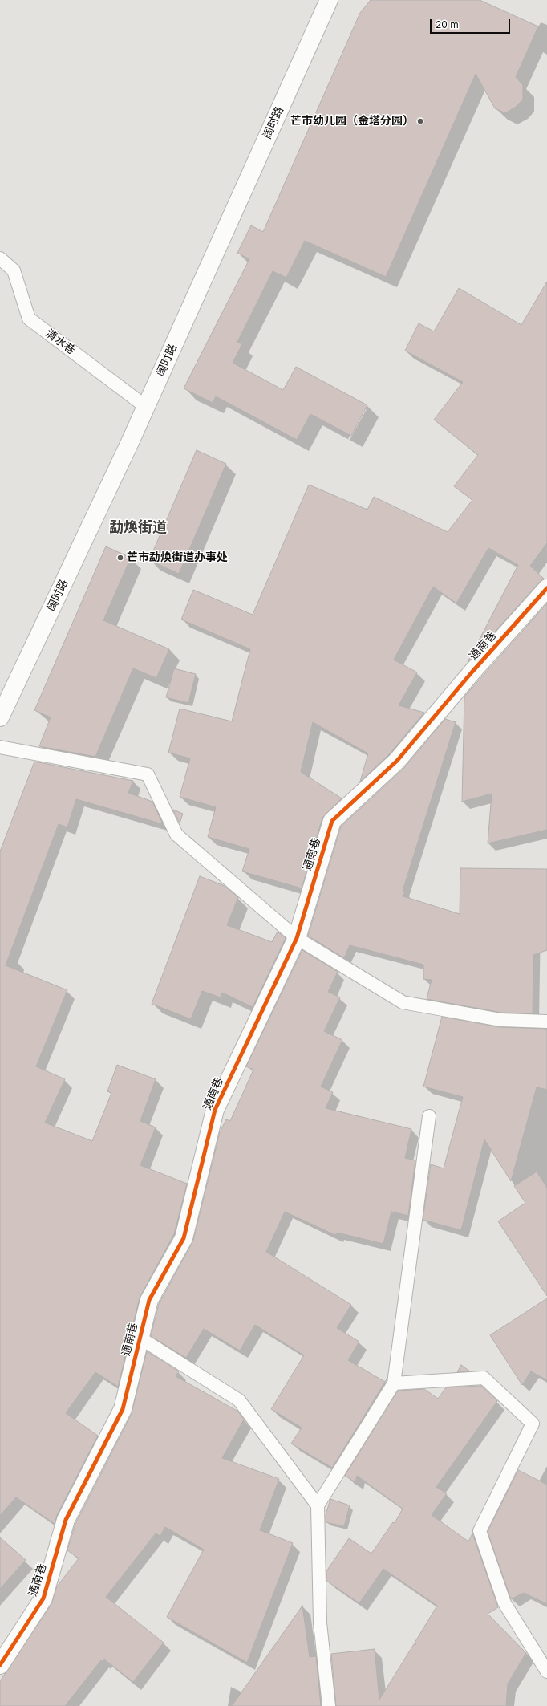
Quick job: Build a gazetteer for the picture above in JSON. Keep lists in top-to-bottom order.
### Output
{
  "streets": {
    "street": ["阔时路", "通南巷"],
    "lane": ["清水巷"]
  },
  "crossings": [
    ["阔时路", "清水巷"]
  ],
  "districts": ["勐焕街道"],
  "places": ["芒市幼儿园（金塔分园）", "芒市勐焕街道办事处"],
  "scale_bar": "20 m"
}
